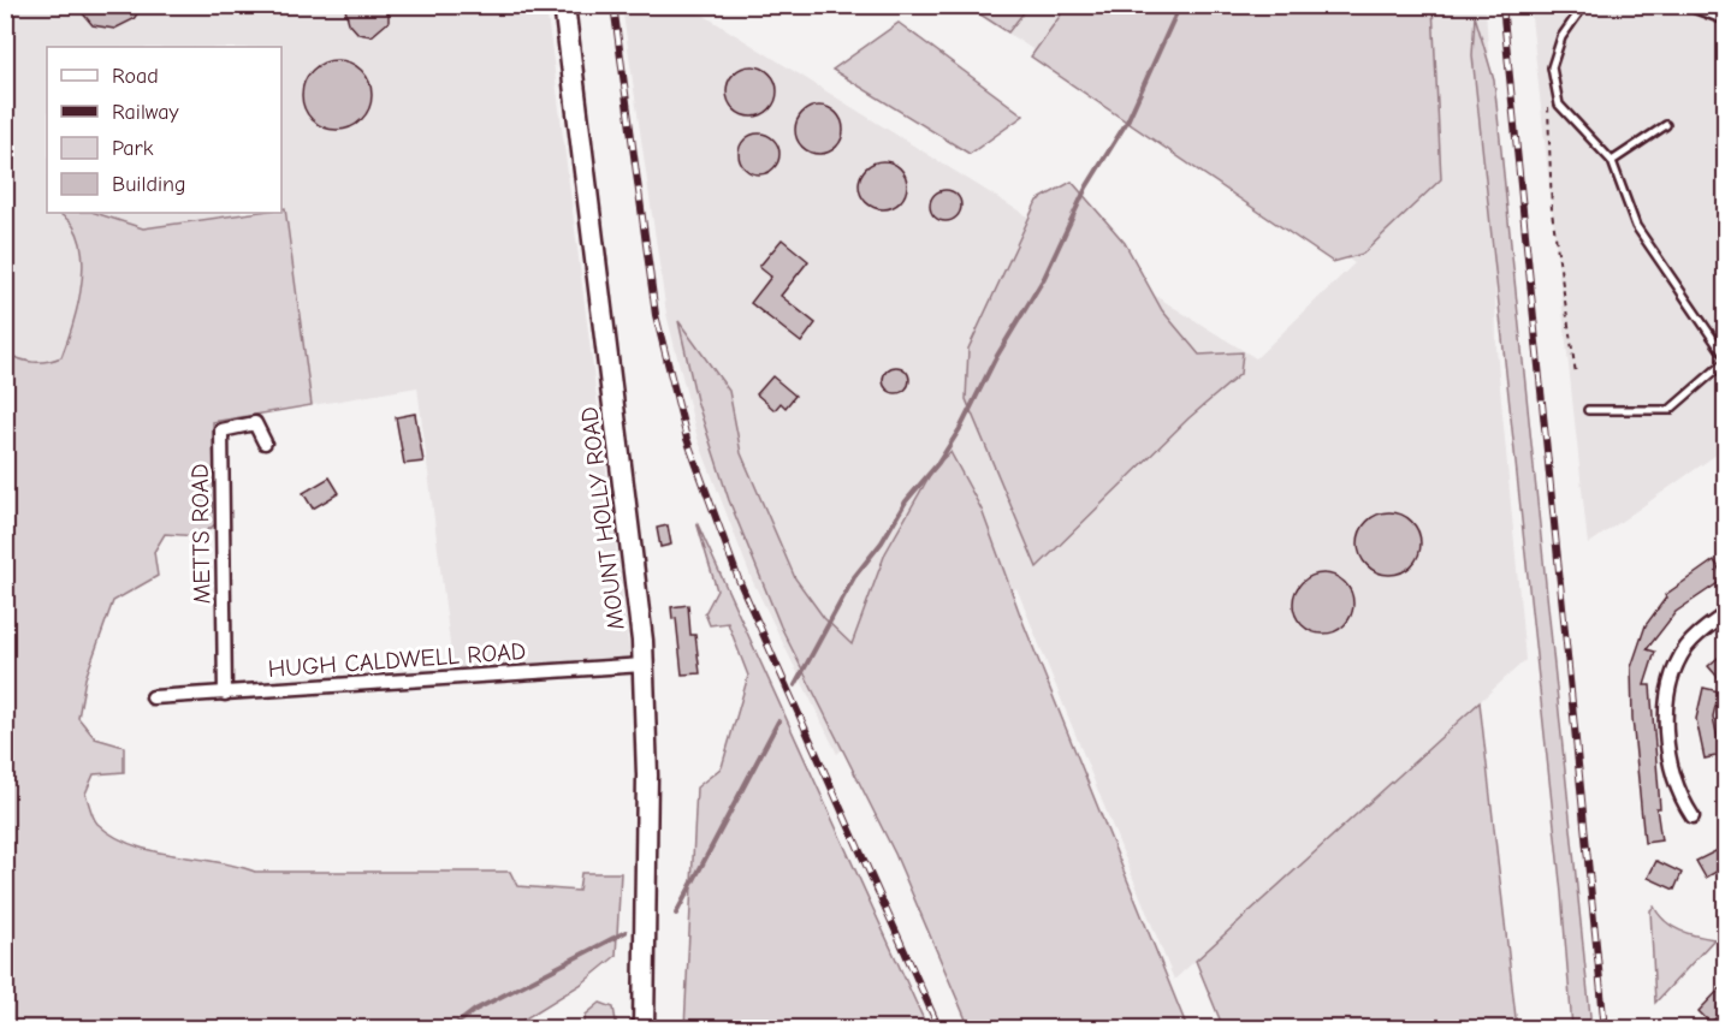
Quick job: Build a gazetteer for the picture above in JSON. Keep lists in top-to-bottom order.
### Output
{
  "streets": {
    "main road": ["MOUNT HOLLY ROAD"],
    "street": ["METTS ROAD", "HUGH CALDWELL ROAD"]
  },
  "crossings": [
    ["MOUNT HOLLY ROAD", "HUGH CALDWELL ROAD"],
    ["METTS ROAD", "HUGH CALDWELL ROAD"]
  ],
  "legend": [
    "Road",
    "Railway",
    "Park",
    "Building"
  ]
}
